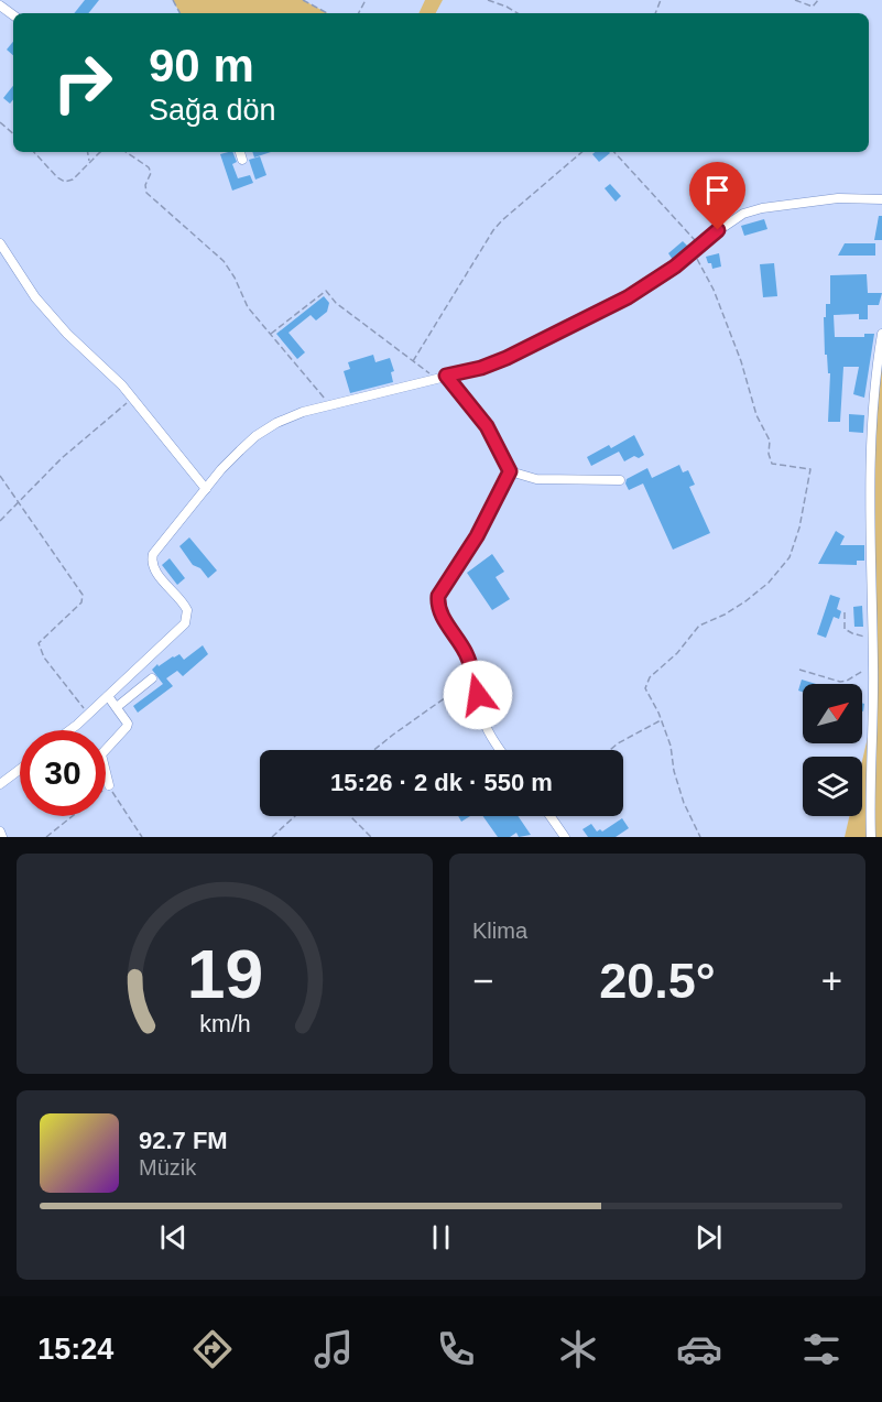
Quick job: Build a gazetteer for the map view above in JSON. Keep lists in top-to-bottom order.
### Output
{
  "north": "top right",
  "page": {
    "turn": ["90 m", "Sağa dön"],
    "limit": "30",
    "trip": "15:26 · 2 dk · 550 m",
    "tile": "Klima",
    "heat": ["−", "20.5°", "+"],
    "song": ["92.7 FM", "Müzik"],
    "tabs": "15:24",
    "gauge": ["19", "km/h"]
  }
}
